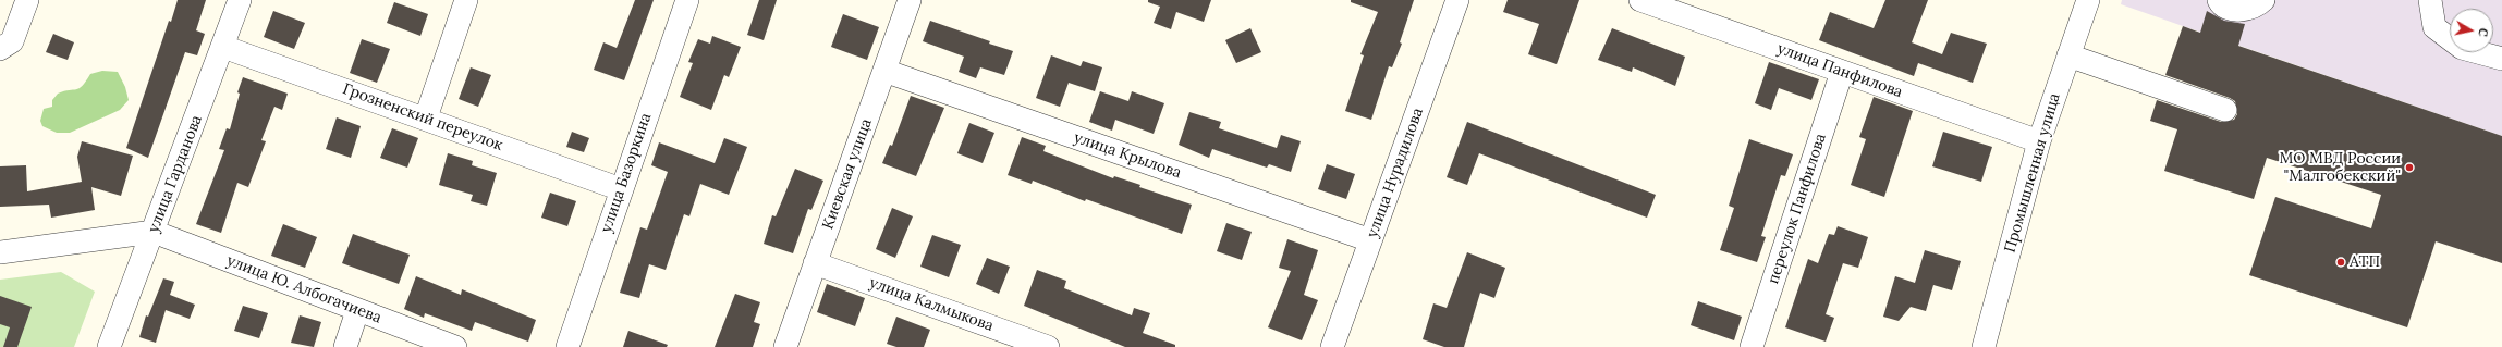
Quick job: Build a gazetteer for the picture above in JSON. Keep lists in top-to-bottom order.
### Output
{
  "streets": {
    "street": [
      "улица Панфилова",
      "Грозненский переулок",
      "улица Крылова",
      "улица Базоркина",
      "улица Нурадилова",
      "Промышленная улица",
      "улица Гарданова",
      "Киевская улица",
      "переулок Панфилова",
      "улица Ю. Албогачиева",
      "улица Калмыкова"
    ]
  },
  "crossings": [
    ["улица Панфилова", "Промышленная улица"],
    ["улица Панфилова", "переулок Панфилова"],
    ["Грозненский переулок", "улица Базоркина"],
    ["Грозненский переулок", "улица Гарданова"],
    ["улица Крылова", "улица Нурадилова"],
    ["улица Крылова", "Киевская улица"],
    ["улица Гарданова", "улица Ю. Албогачиева"],
    ["Киевская улица", "улица Калмыкова"]
  ],
  "places": ["МО МВД России \"Малгобекский\"", "АТП"],
  "north": "right"
}
